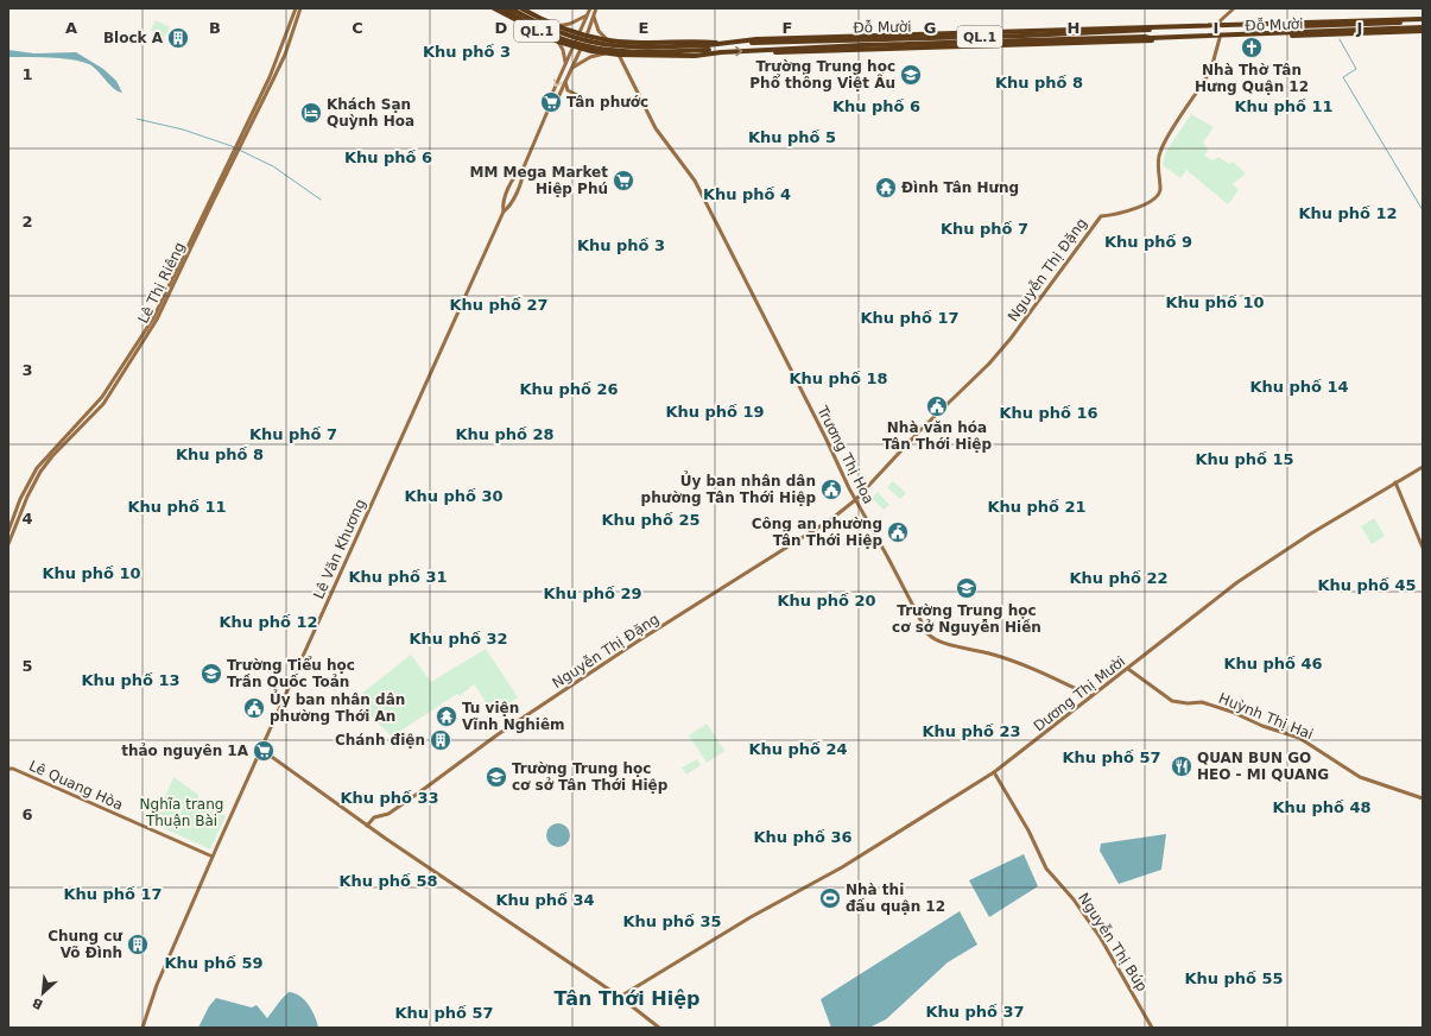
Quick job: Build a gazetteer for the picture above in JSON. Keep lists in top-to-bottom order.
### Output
{
  "streets": {
    "highway": ["Đỗ Mười", "QL.1"],
    "street": [
      "Nguyễn Thị Đặng",
      "Lê Thị Riêng",
      "Trương Thị Hoa",
      "Lê Văn Khương",
      "Dương Thị Mười",
      "Huỳnh Thị Hai",
      "Lê Quang Hòa",
      "Nguyễn Thị Búp"
    ]
  },
  "crossings": [
    ["Đỗ Mười", "QL.1"],
    ["Đỗ Mười", "Nguyễn Thị Đặng"],
    ["Đỗ Mười", "Trương Thị Hoa"],
    ["Đỗ Mười", "Lê Văn Khương"],
    ["Nguyễn Thị Đặng", "Trương Thị Hoa"],
    ["Trương Thị Hoa", "Dương Thị Mười"],
    ["Lê Văn Khương", "Lê Quang Hòa"],
    ["Dương Thị Mười", "Huỳnh Thị Hai"],
    ["Dương Thị Mười", "Nguyễn Thị Búp"]
  ],
  "districts": [
    "Khu phố 3",
    "Khu phố 8",
    "Khu phố 6",
    "Khu phố 11",
    "Khu phố 5",
    "Khu phố 6",
    "Khu phố 4",
    "Khu phố 12",
    "Khu phố 7",
    "Khu phố 9",
    "Khu phố 3",
    "Khu phố 10",
    "Khu phố 27",
    "Khu phố 17",
    "Khu phố 18",
    "Khu phố 14",
    "Khu phố 26",
    "Khu phố 19",
    "Khu phố 16",
    "Khu phố 7",
    "Khu phố 28",
    "Khu phố 8",
    "Khu phố 15",
    "Khu phố 30",
    "Khu phố 11",
    "Khu phố 21",
    "Khu phố 25",
    "Khu phố 10",
    "Khu phố 31",
    "Khu phố 22",
    "Khu phố 45",
    "Khu phố 29",
    "Khu phố 20",
    "Khu phố 12",
    "Khu phố 32",
    "Khu phố 46",
    "Khu phố 13",
    "Khu phố 23",
    "Khu phố 24",
    "Khu phố 57",
    "Khu phố 33",
    "Khu phố 48",
    "Khu phố 36",
    "Khu phố 58",
    "Khu phố 17",
    "Khu phố 34",
    "Khu phố 35",
    "Khu phố 59",
    "Khu phố 55",
    "Tân Thới Hiệp",
    "Khu phố 37",
    "Khu phố 57"
  ],
  "parks": ["Nghĩa trang Thuận Bài"],
  "places": {
    "building": ["Block A", "Chánh điện", "Chung cư Võ Đình"],
    "church": ["Nhà Thờ Tân Hưng Quận 12"],
    "school or university": [
      "Trường Trung học Phổ thông Việt Âu",
      "Trường Trung học cơ sở Nguyễn Hiền",
      "Trường Tiểu học Trần Quốc Toản",
      "Trường Trung học cơ sở Tân Thới Hiệp"
    ],
    "supermarket": ["Tân phước", "MM Mega Market Hiệp Phú", "thảo nguyên 1A"],
    "hotel": ["Khách Sạn Quỳnh Hoa"],
    "temple": ["Đình Tân Hưng", "Tu viện Vĩnh Nghiêm"],
    "public building": [
      "Nhà văn hóa Tân Thới Hiệp",
      "Ủy ban nhân dân phường Tân Thới Hiệp",
      "Công an phường Tân Thới Hiệp",
      "Ủy ban nhân dân phường Thới An"
    ],
    "restaurant": ["QUAN BUN GO HEO - MI QUANG"],
    "sports": ["Nhà thi đấu quận 12"]
  },
  "north": "bottom left",
  "grid": {
    "columns": [
      "A",
      "B",
      "C",
      "D",
      "E",
      "F",
      "G",
      "H",
      "I",
      "J"
    ],
    "rows": [
      "1",
      "2",
      "3",
      "4",
      "5",
      "6"
    ]
  }
}
